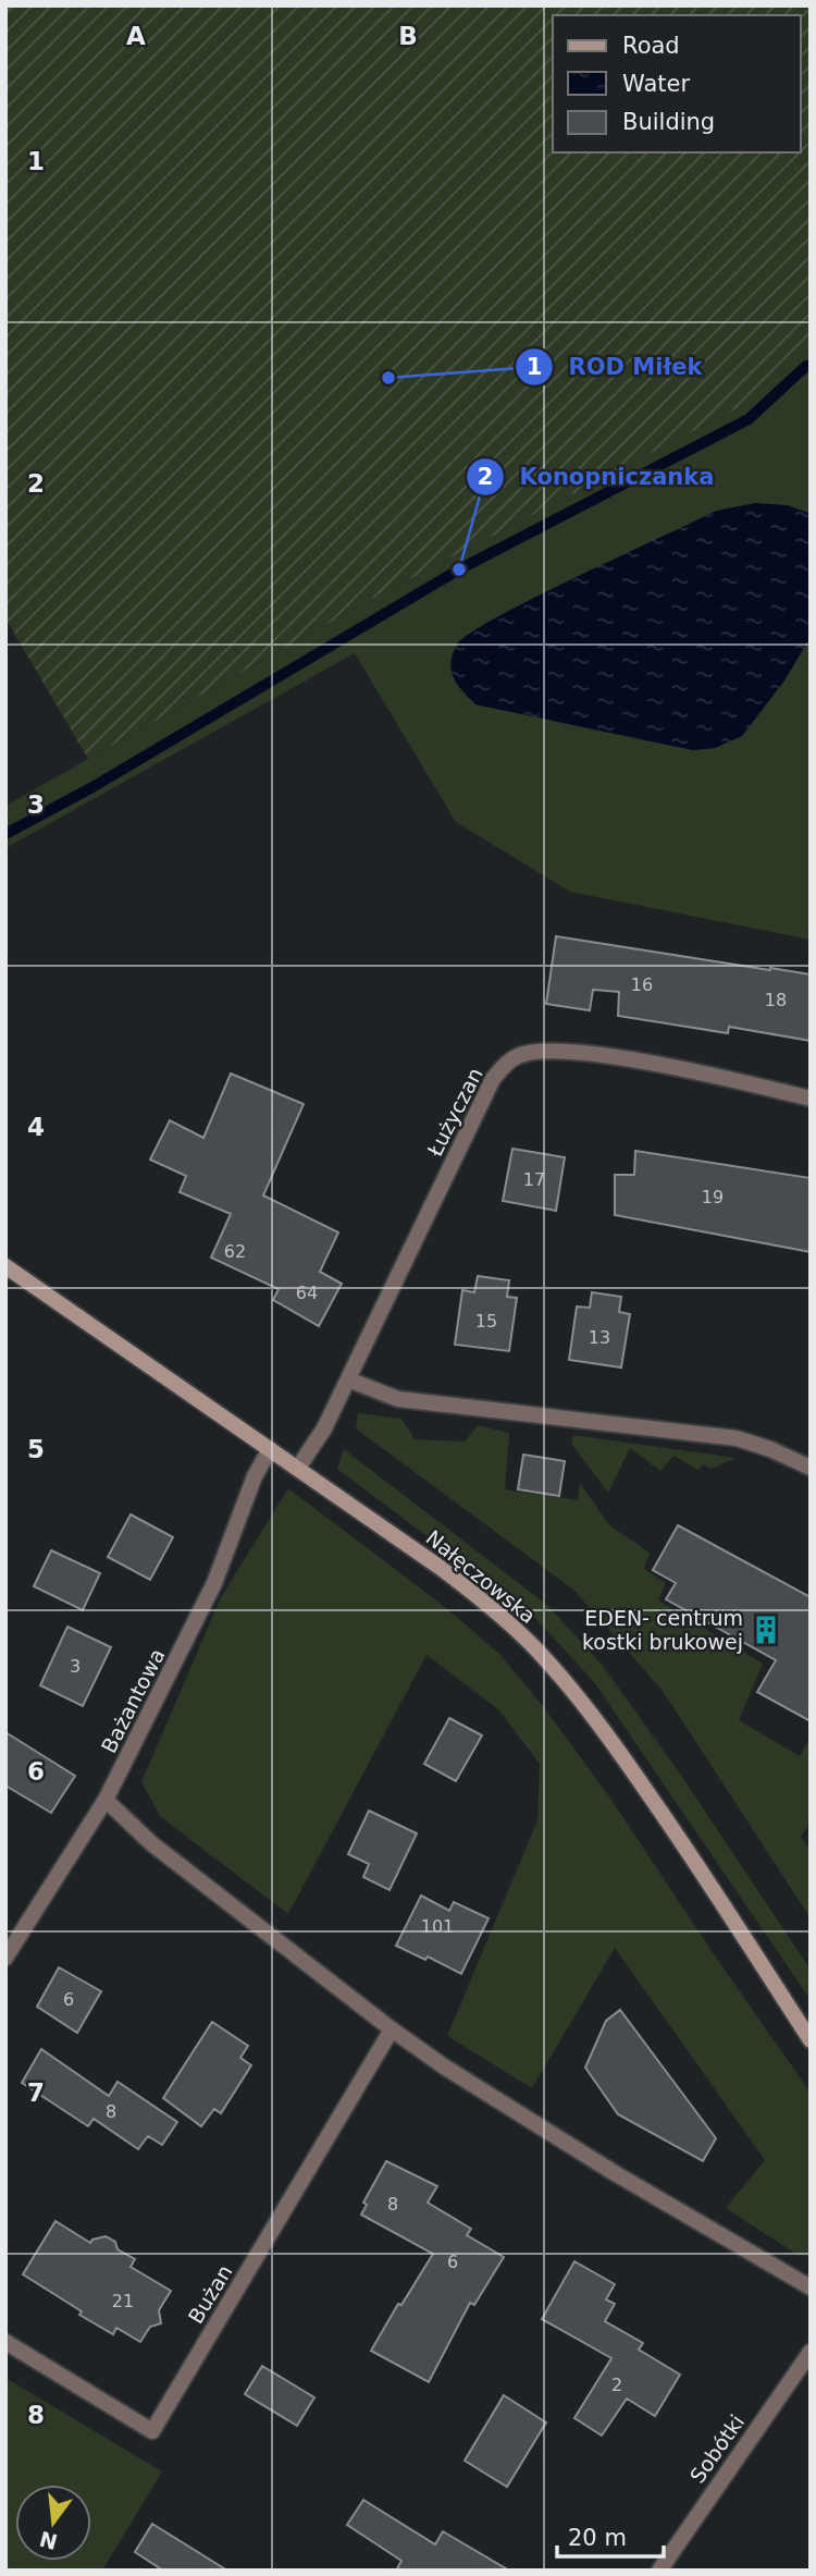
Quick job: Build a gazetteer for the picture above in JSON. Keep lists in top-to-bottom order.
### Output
{
  "streets": {
    "main road": ["Nałęczowska"],
    "street": [
      "Łużyczan",
      "Bażantowa",
      "Bużan",
      "Sobótki"
    ]
  },
  "crossings": [
    ["Łużyczan", "Nałęczowska"],
    ["Nałęczowska", "Bażantowa"]
  ],
  "places": {
    "other": ["ROD Miłek", "Konopniczanka"],
    "building": ["EDEN- centrum kostki brukowej"]
  },
  "house_numbers": [
    "16",
    "18",
    "17",
    "19",
    "62",
    "64",
    "15",
    "13",
    "3",
    "101",
    "6",
    "8",
    "8",
    "6",
    "21",
    "2"
  ],
  "legend": ["Road", "Water", "Building"],
  "scale_bar": "20 m",
  "north": "bottom",
  "grid": {
    "columns": ["A", "B"],
    "rows": [
      "1",
      "2",
      "3",
      "4",
      "5",
      "6",
      "7",
      "8"
    ]
  }
}
